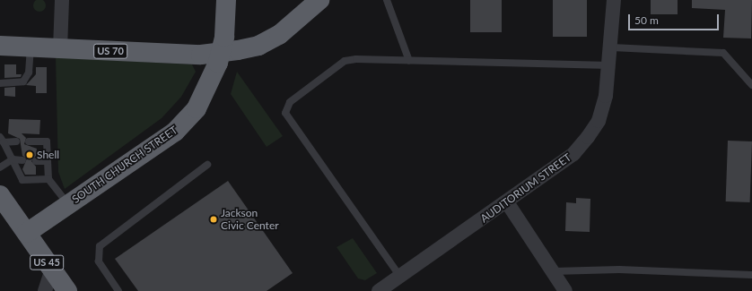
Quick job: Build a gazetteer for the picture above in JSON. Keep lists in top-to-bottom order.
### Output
{
  "streets": {
    "highway": ["US 70", "SOUTH CHURCH STREET", "US 45"],
    "street": ["AUDITORIUM STREET"]
  },
  "crossings": [
    ["US 70", "SOUTH CHURCH STREET"],
    ["SOUTH CHURCH STREET", "US 45"]
  ],
  "places": ["Shell", "Jackson Civic Center"],
  "scale_bar": "50 m"
}
